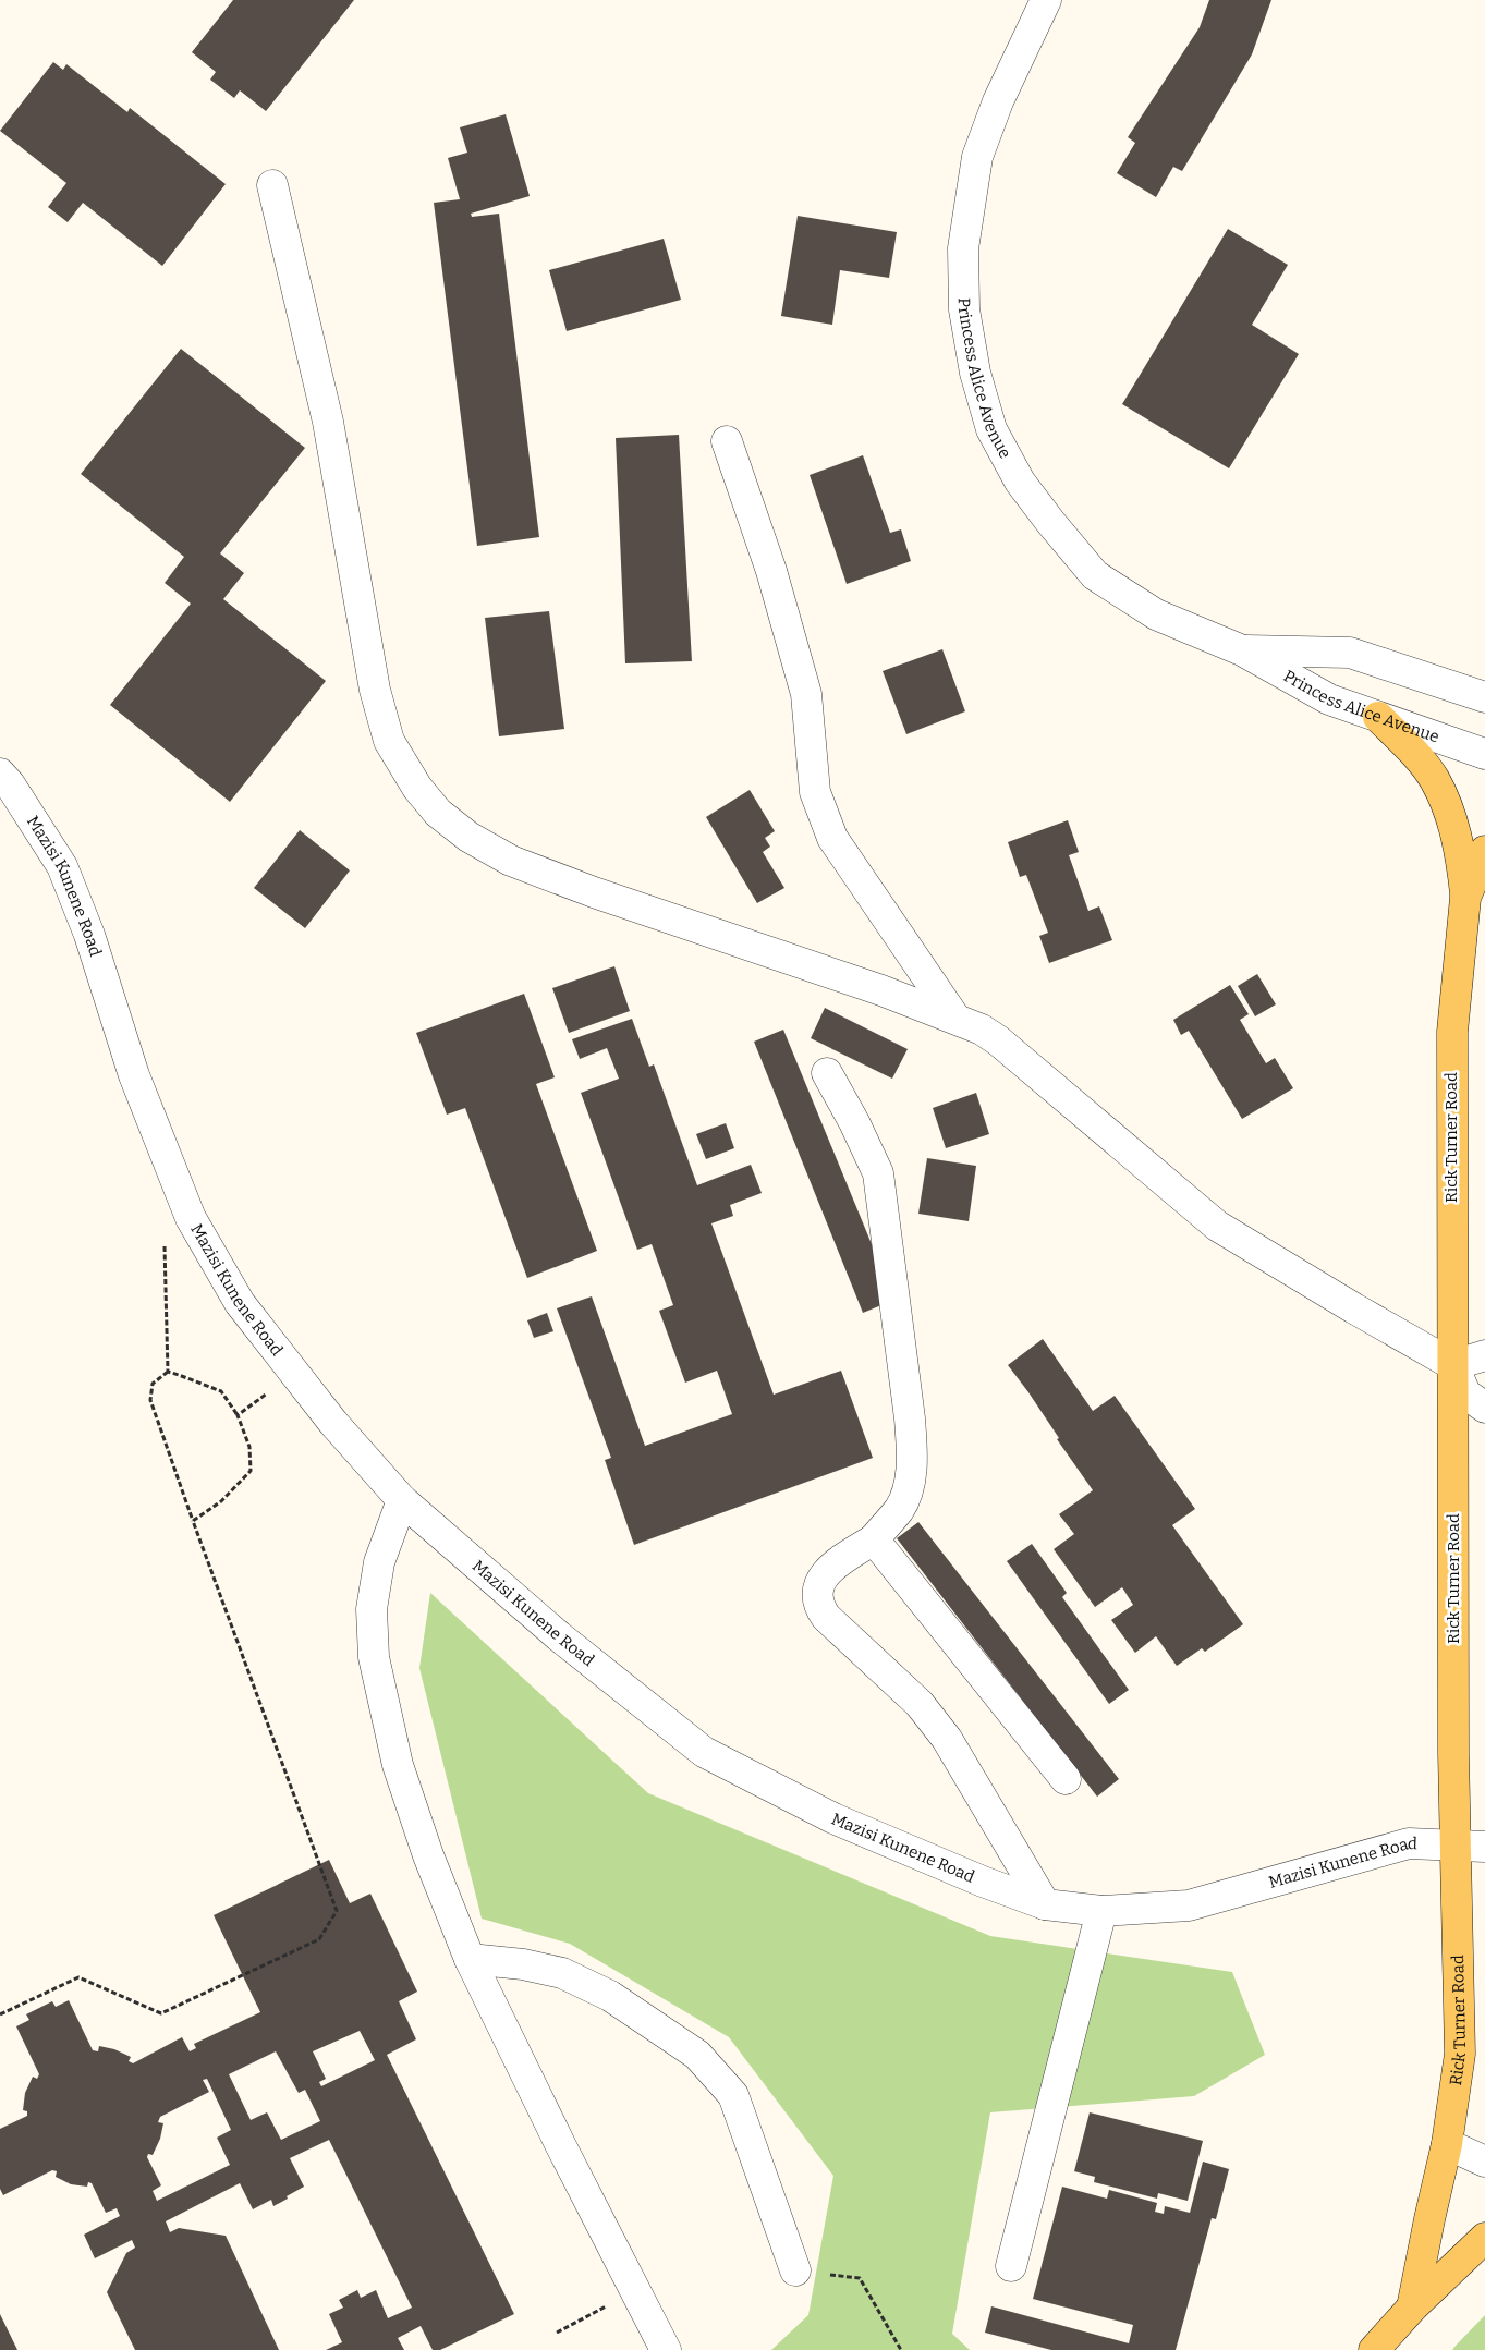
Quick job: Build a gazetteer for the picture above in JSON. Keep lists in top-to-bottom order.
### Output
{
  "streets": {
    "main road": ["Rick Turner Road"],
    "street": ["Princess Alice Avenue", "Mazisi Kunene Road"]
  },
  "crossings": [
    ["Mazisi Kunene Road", "Rick Turner Road"]
  ]
}
